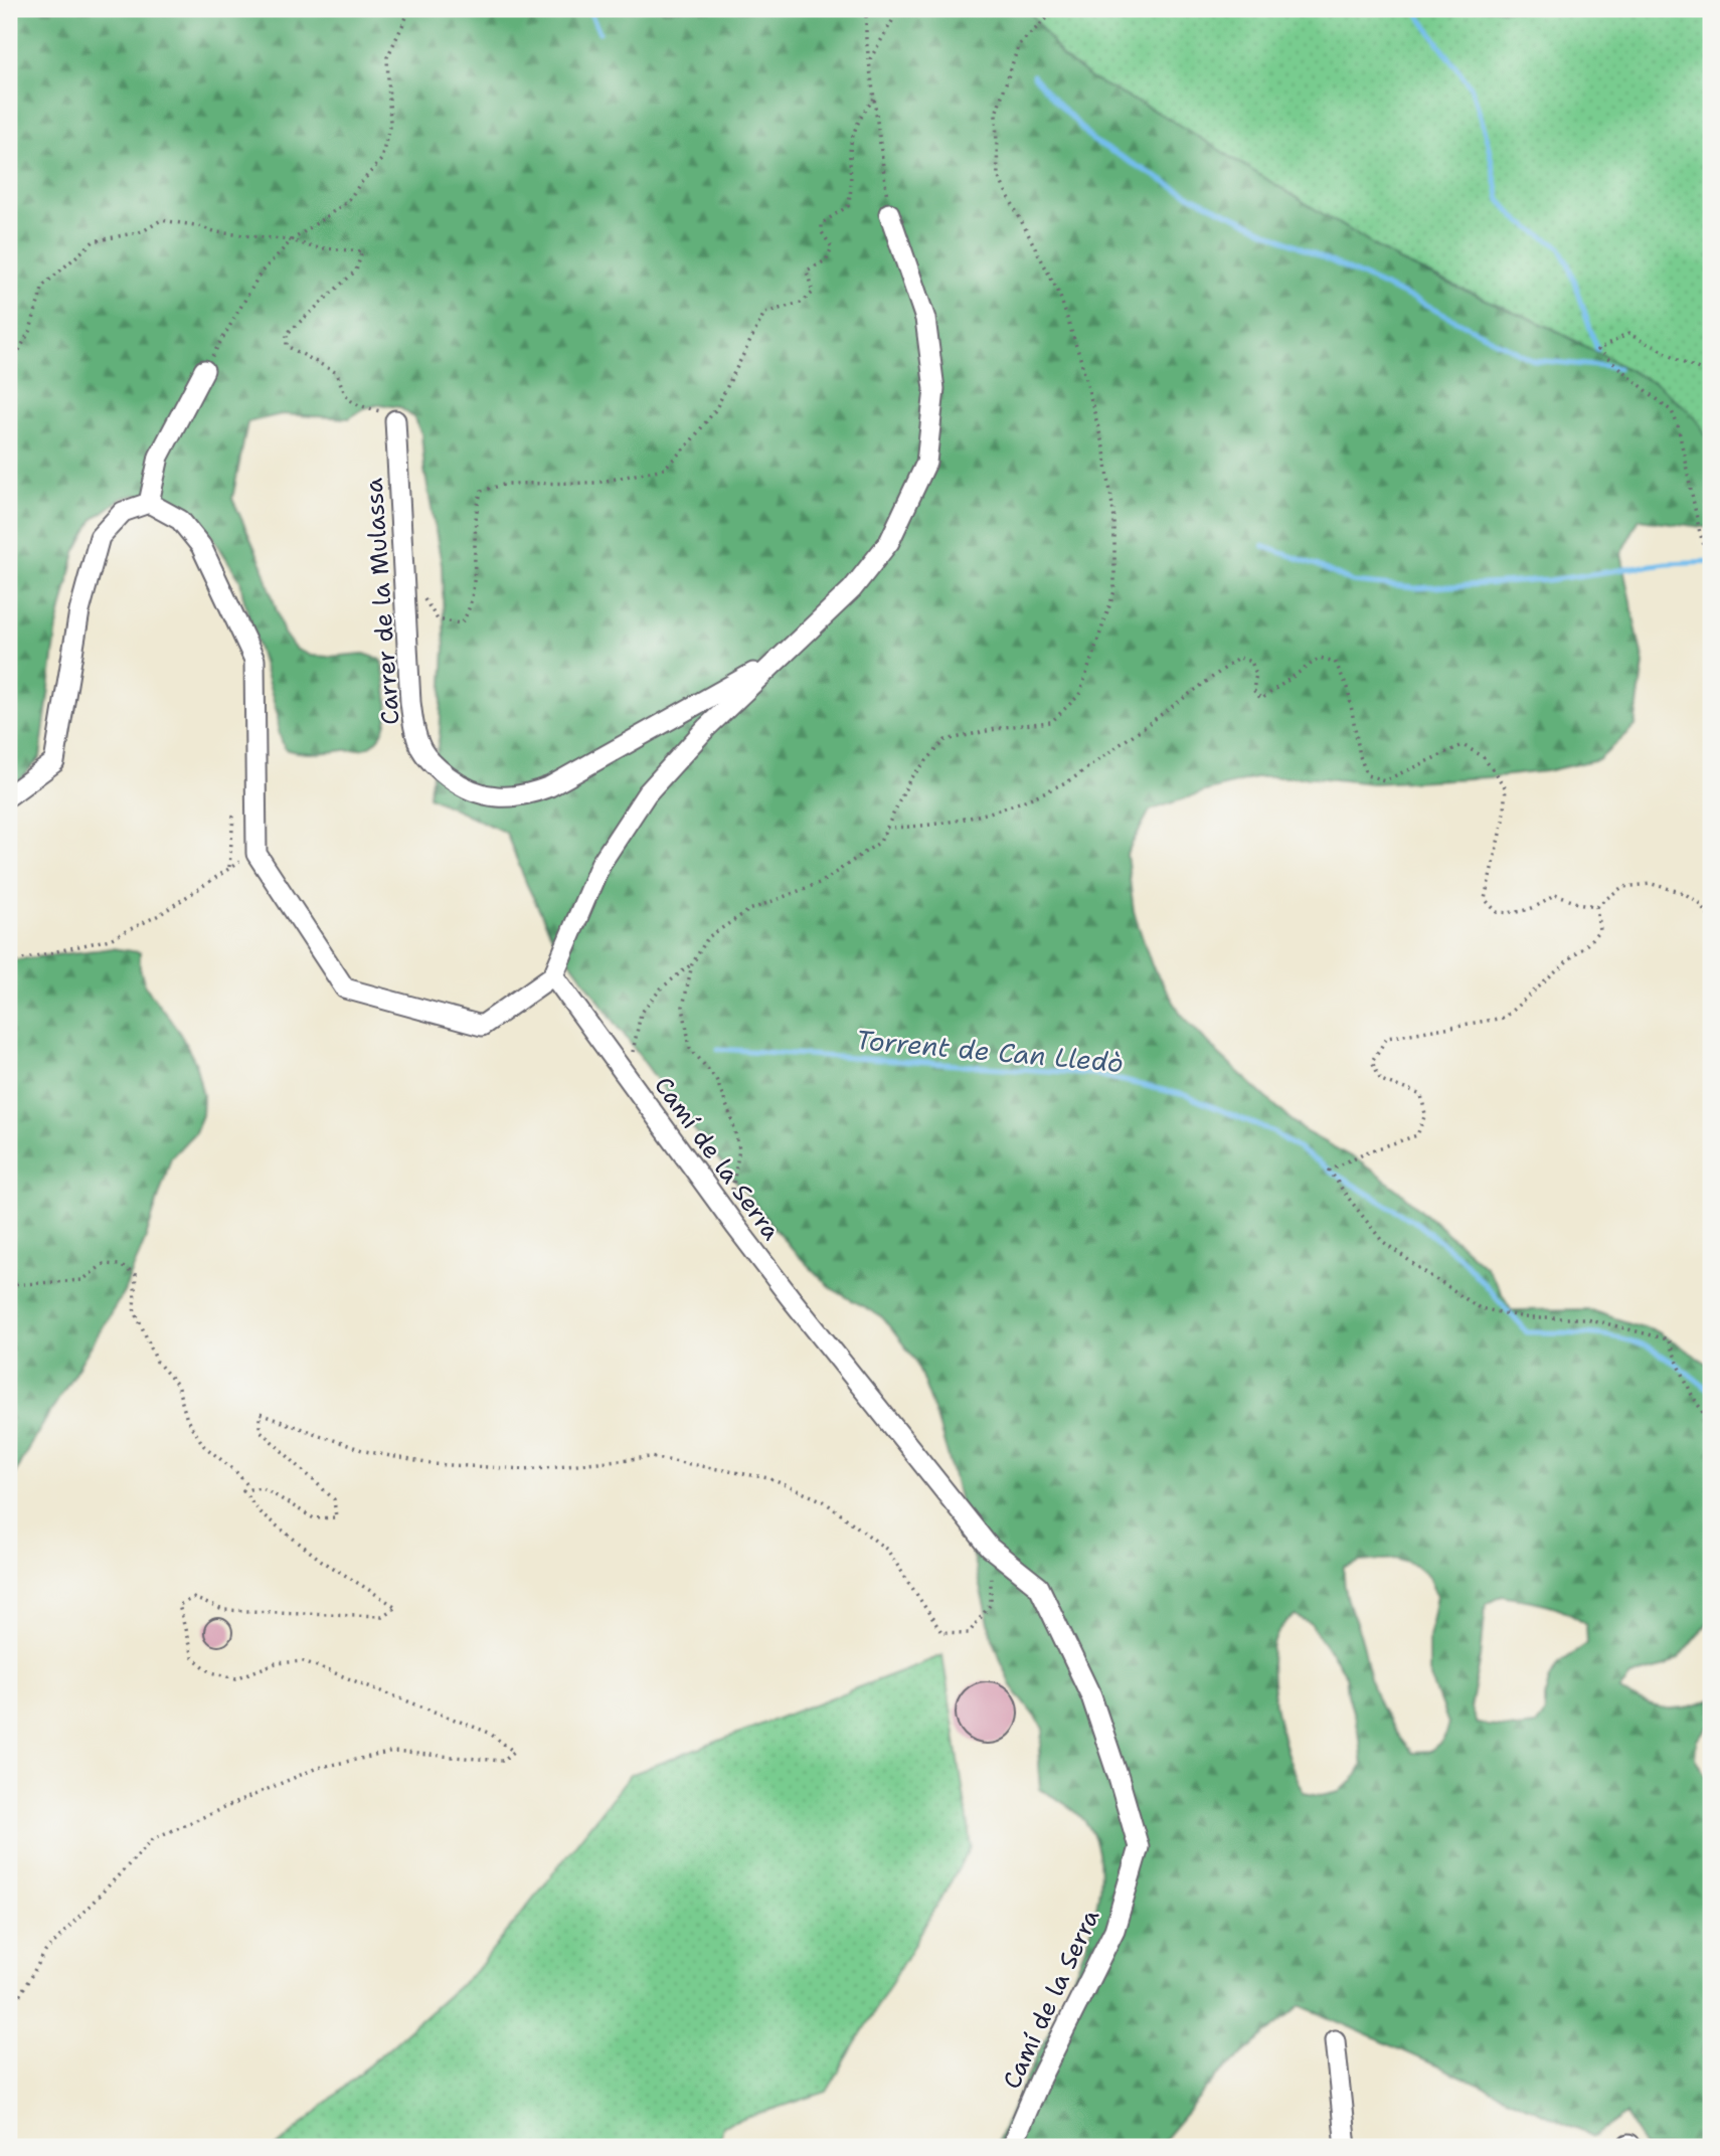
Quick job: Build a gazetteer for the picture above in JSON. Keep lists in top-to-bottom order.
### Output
{
  "streets": {
    "street": ["Carrer de la Mulassa", "Camí de la Serra"]
  },
  "water": ["Torrent de Can Lledò"]
}
